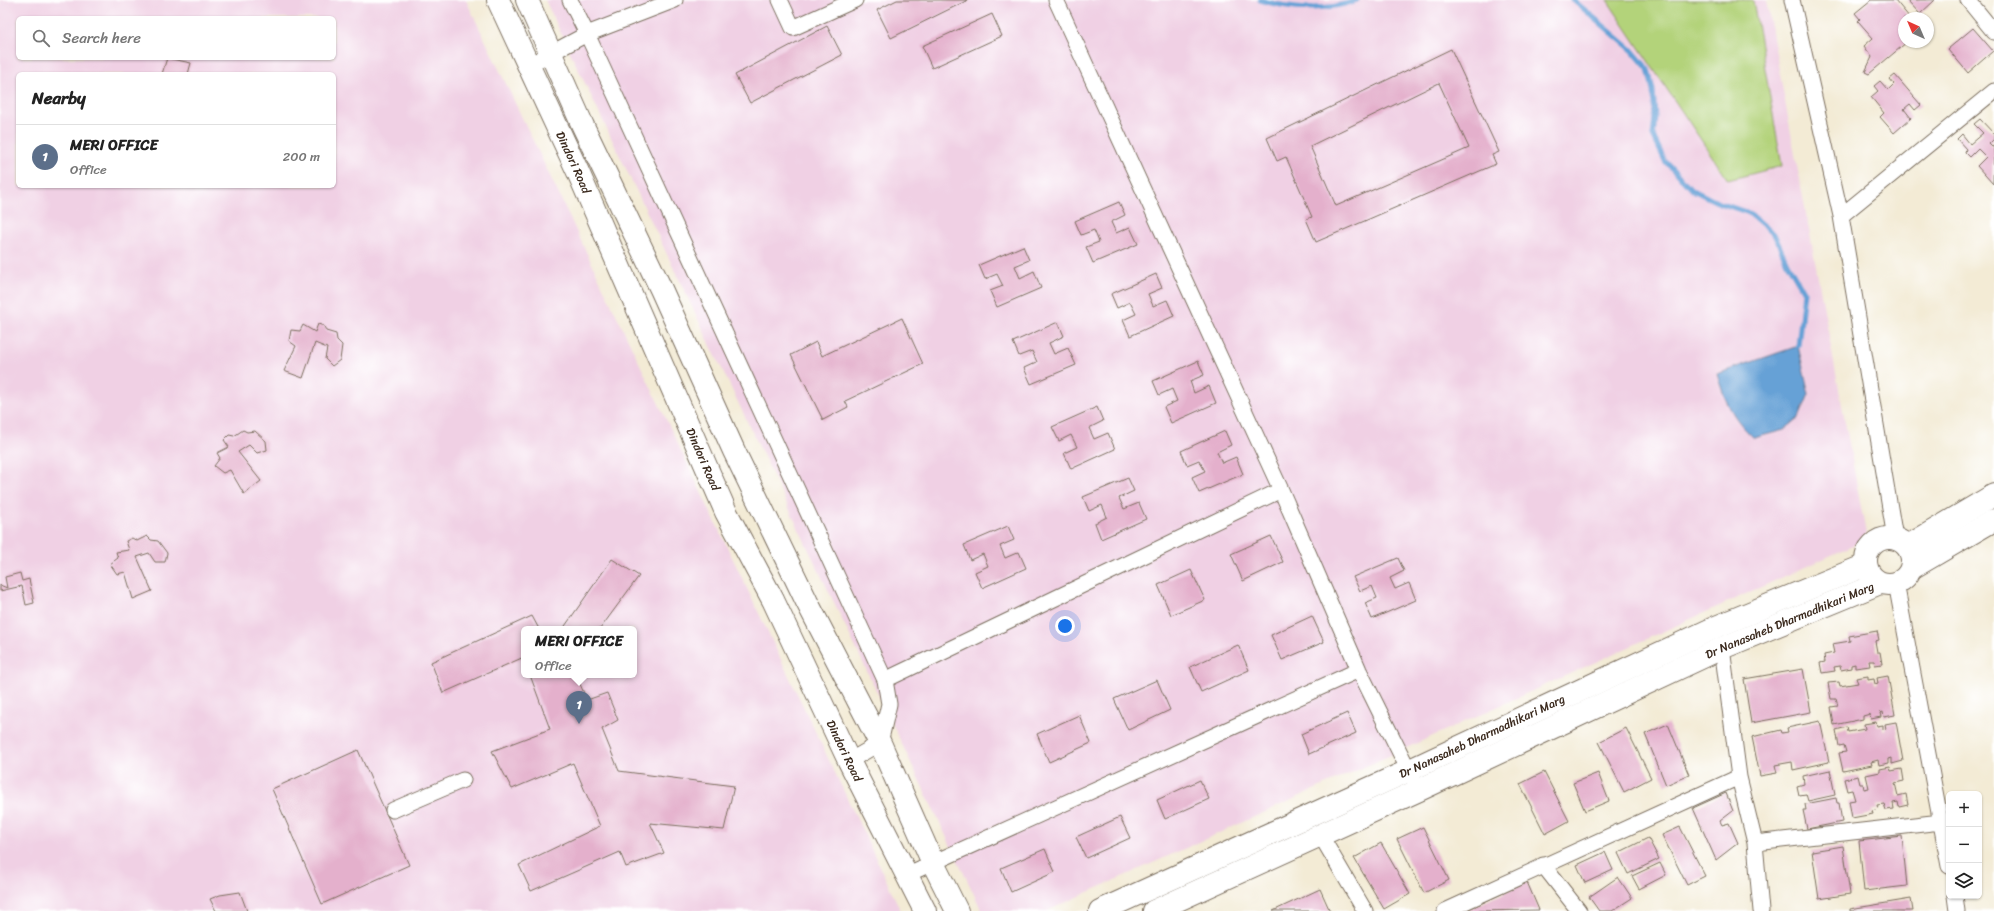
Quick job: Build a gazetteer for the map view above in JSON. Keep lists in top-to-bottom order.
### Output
{
  "streets": {
    "main road": ["Dindori Road", "Dr Nanasaheb Dharmadhikari Marg"]
  },
  "north": "top left",
  "page": {
    "search": "Search here",
    "heading": "Nearby",
    "list": [
      {
        "mark": "1",
        "name": "MERI OFFICE",
        "note": "Office",
        "value": "200 m"
      }
    ],
    "popup": ["MERI OFFICE", "Office"],
    "pins": "1",
    "map_buttons": ["+", "−"]
  }
}
